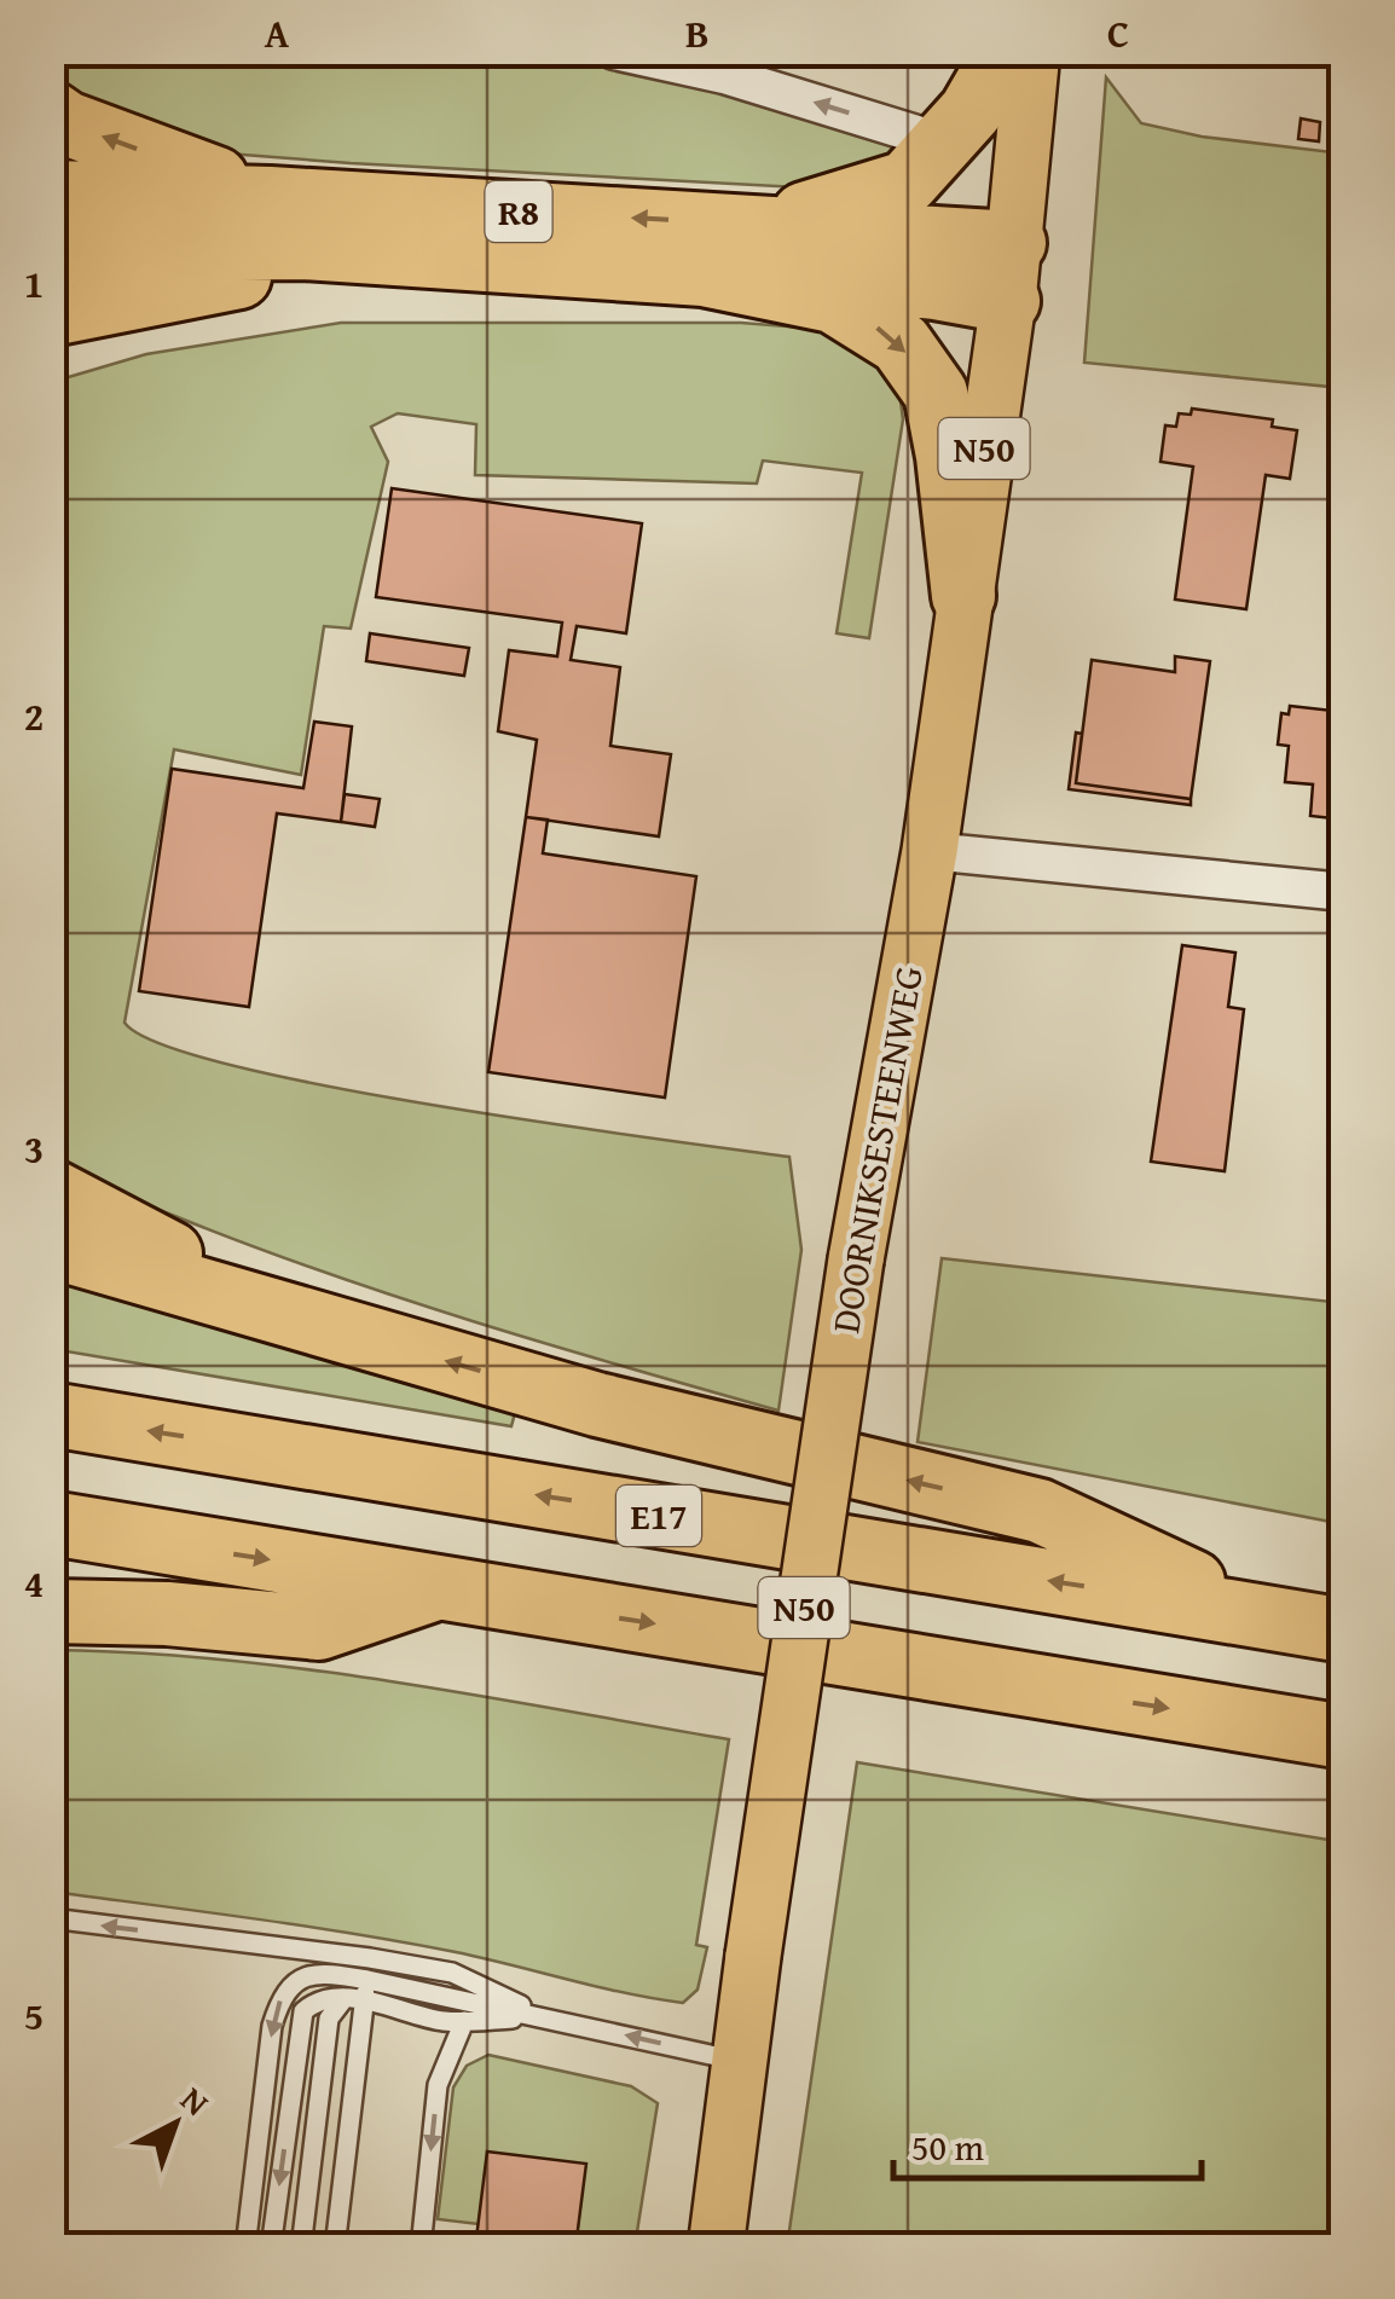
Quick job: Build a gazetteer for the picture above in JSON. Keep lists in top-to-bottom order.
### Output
{
  "streets": {
    "highway": ["R8", "E17"],
    "main road": ["N50", "DOORNIKSESTEENWEG"]
  },
  "crossings": [
    ["R8", "DOORNIKSESTEENWEG"]
  ],
  "scale_bar": "50 m",
  "north": "top right",
  "grid": {
    "columns": ["A", "B", "C"],
    "rows": [
      "1",
      "2",
      "3",
      "4",
      "5"
    ]
  }
}
